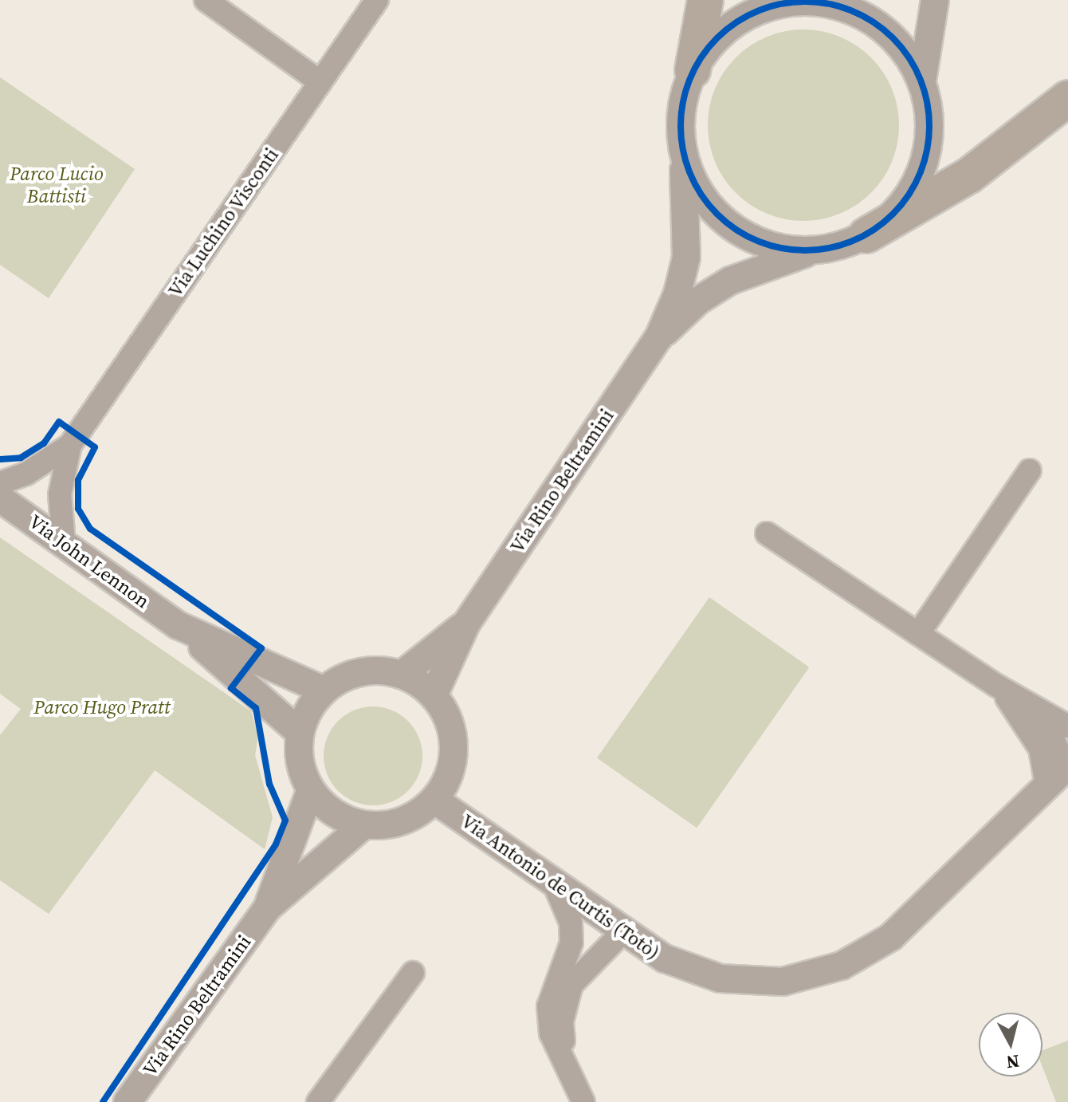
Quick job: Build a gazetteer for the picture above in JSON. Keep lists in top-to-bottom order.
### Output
{
  "streets": {
    "street": [
      "Via Luchino Visconti",
      "Via Rino Beltramini",
      "Via John Lennon",
      "Via Antonio de Curtis (Totò)"
    ]
  },
  "crossings": [
    ["Via Luchino Visconti", "Via John Lennon"],
    ["Via Rino Beltramini", "Via John Lennon"],
    ["Via Rino Beltramini", "Via Antonio de Curtis (Totò)"],
    ["Via John Lennon", "Via Antonio de Curtis (Totò)"]
  ],
  "parks": ["Parco Lucio Battisti", "Parco Hugo Pratt"],
  "north": "bottom"
}
